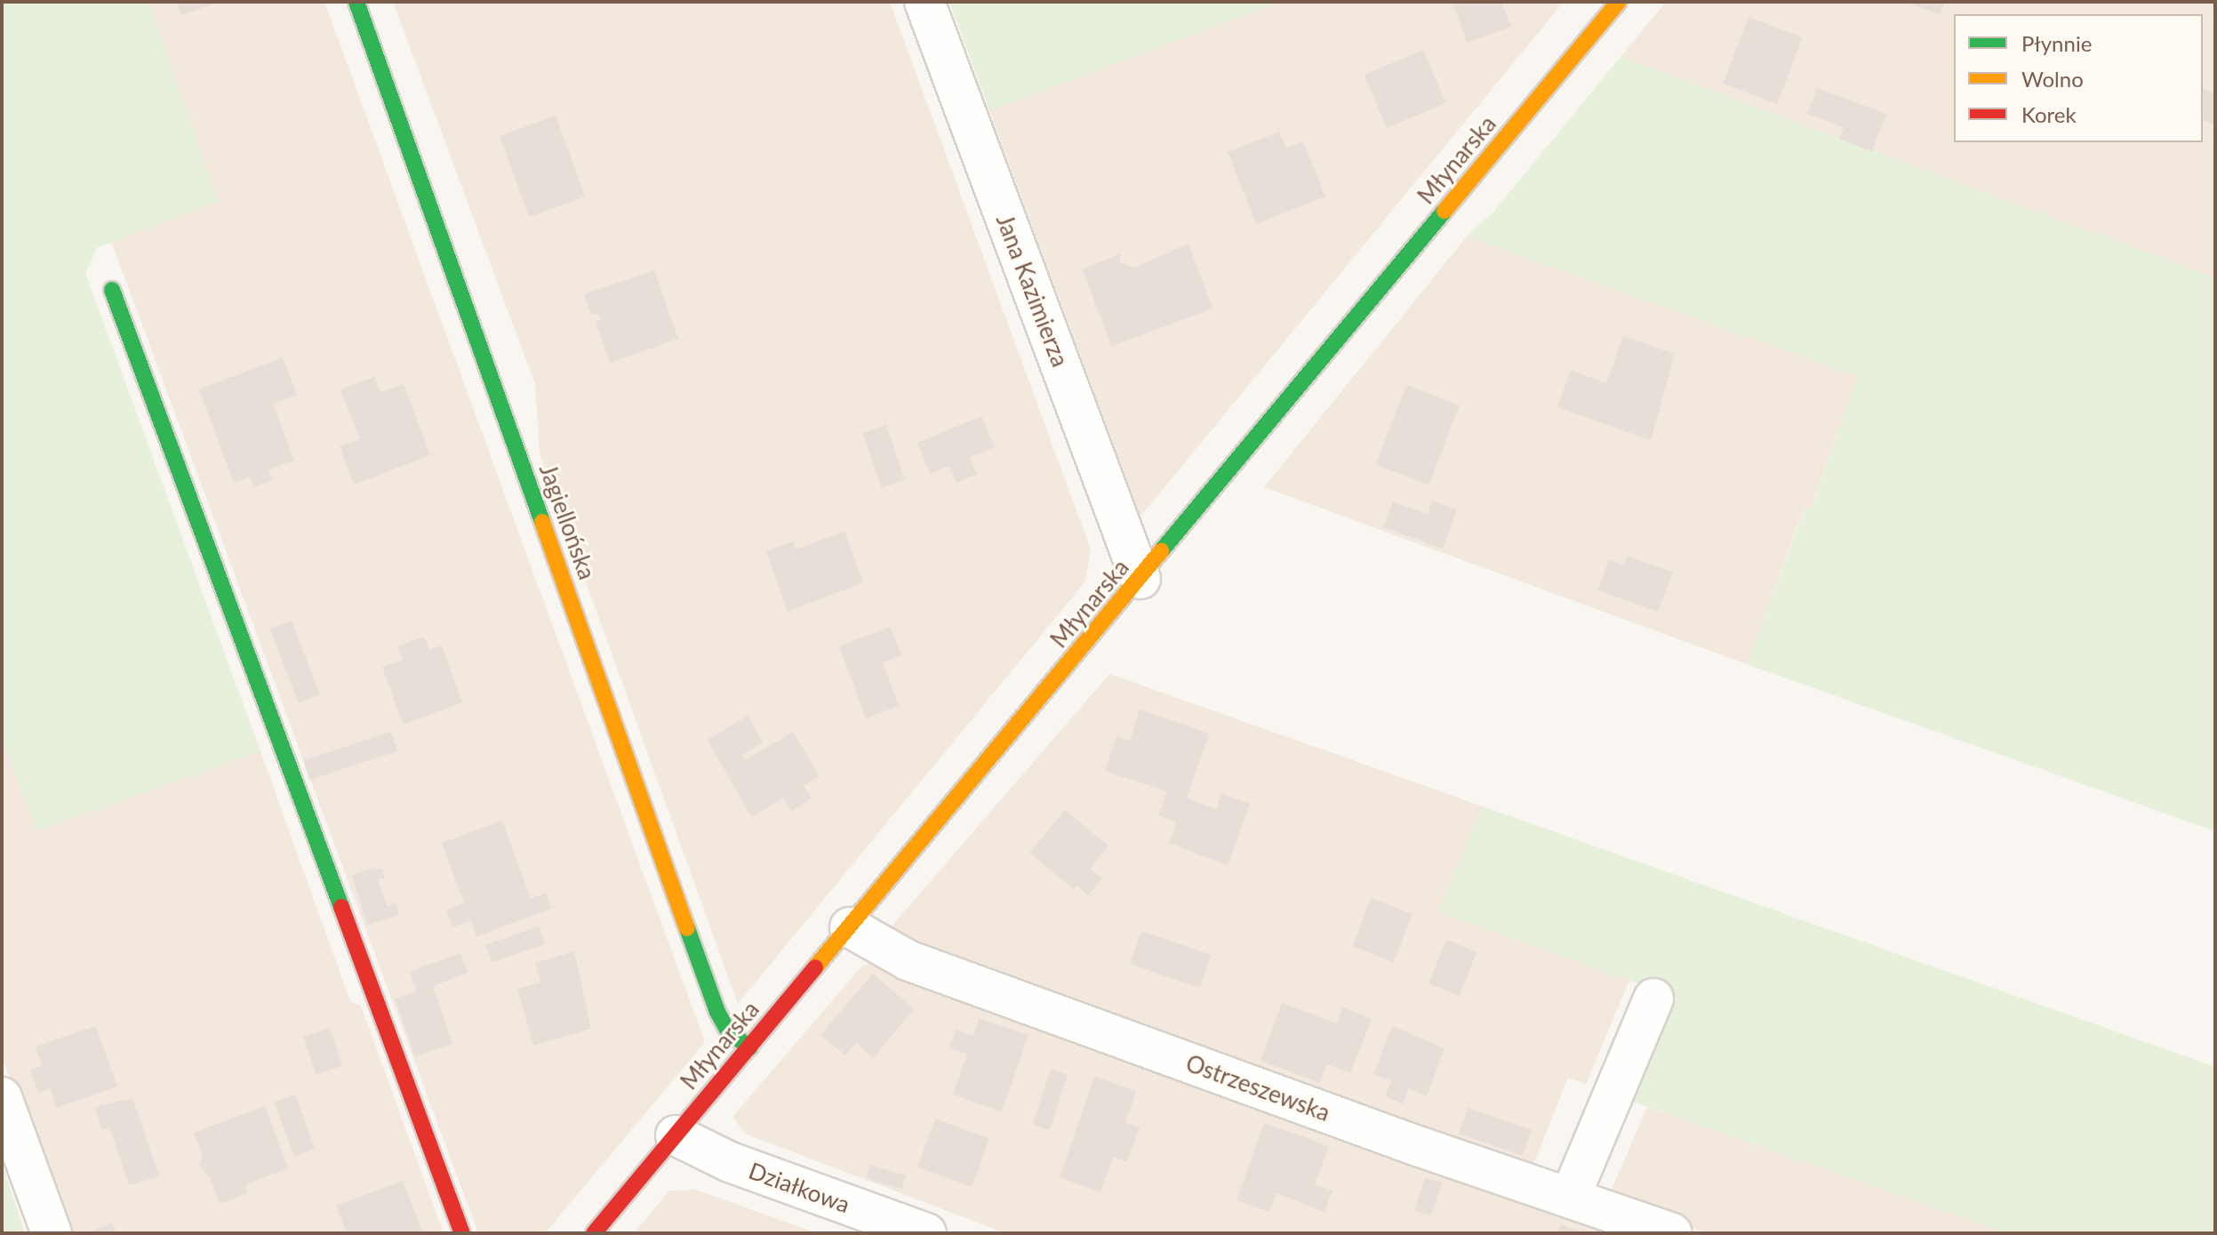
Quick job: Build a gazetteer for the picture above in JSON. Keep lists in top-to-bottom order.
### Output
{
  "streets": {
    "street": [
      "Młynarska",
      "Jana Kazimierza",
      "Jagiellońska",
      "Ostrzeszewska",
      "Działkowa"
    ]
  },
  "crossings": [
    ["Młynarska", "Jana Kazimierza"],
    ["Młynarska", "Jagiellońska"],
    ["Młynarska", "Ostrzeszewska"],
    ["Młynarska", "Działkowa"]
  ],
  "legend": ["Płynnie", "Wolno", "Korek"]
}
